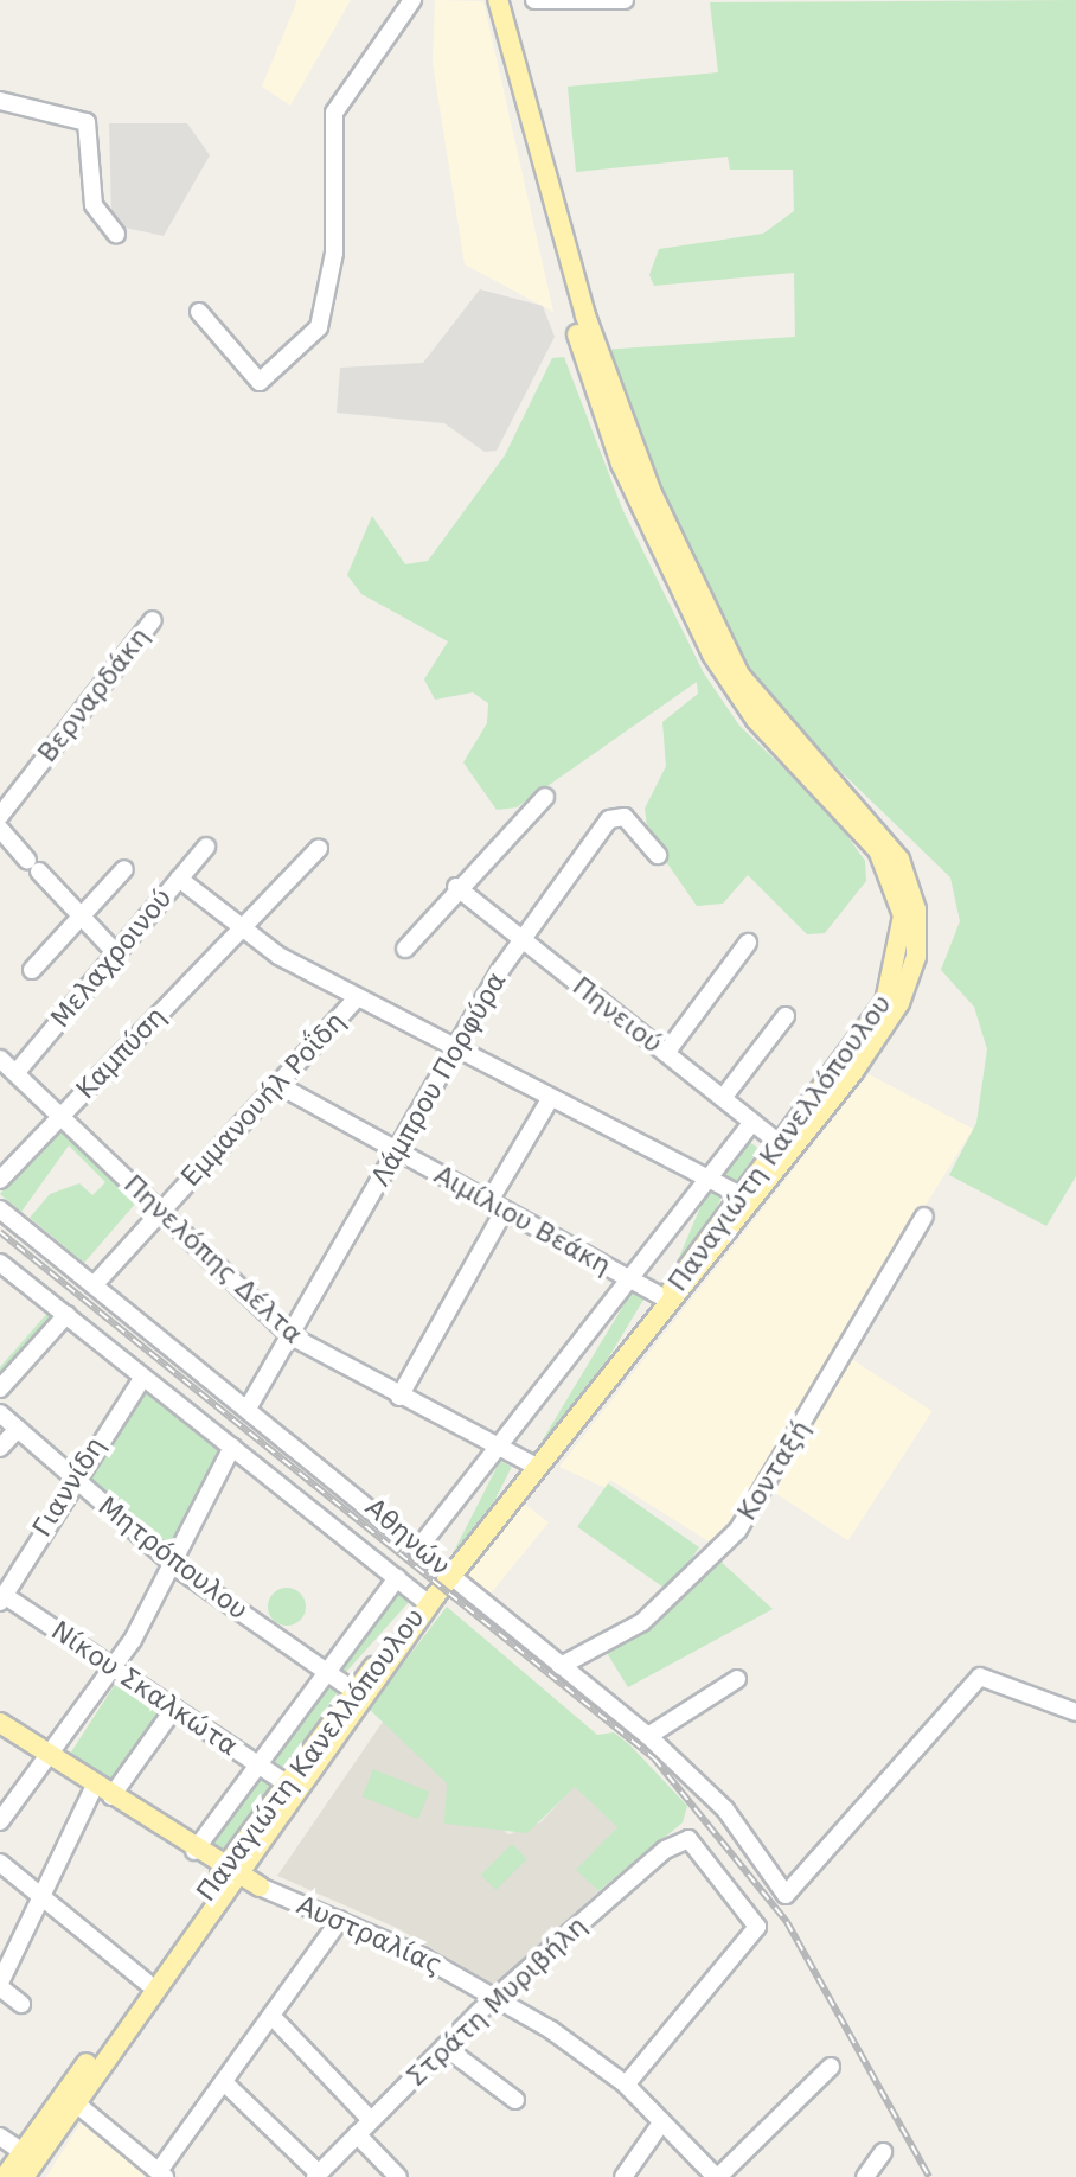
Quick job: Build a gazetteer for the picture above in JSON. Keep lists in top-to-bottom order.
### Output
{
  "streets": {
    "main road": ["Παναγιώτη Κανελλόπουλου", "Αυστραλίας"],
    "street": [
      "Βερναρδάκη",
      "Μελαχροινού",
      "Πηνειού",
      "Καμπύση",
      "Λάμπρου Πορφύρα",
      "Εμμανουήλ Ροΐδη",
      "Αιμίλιου Βεάκη",
      "Πηνελόπης Δέλτα",
      "Κονταξή",
      "Γιαννίδη",
      "Αθηνών",
      "Μητρόπουλου",
      "Νίκου Σκαλκώτα",
      "Στράτη Μυριβήλη"
    ]
  },
  "crossings": [
    ["Μελαχροινού", "Πηνελόπης Δέλτα"],
    ["Πηνειού", "Λάμπρου Πορφύρα"],
    ["Πηνειού", "Παναγιώτη Κανελλόπουλου"],
    ["Καμπύση", "Πηνελόπης Δέλτα"],
    ["Λάμπρου Πορφύρα", "Αιμίλιου Βεάκη"],
    ["Λάμπρου Πορφύρα", "Πηνελόπης Δέλτα"],
    ["Λάμπρου Πορφύρα", "Αθηνών"],
    ["Εμμανουήλ Ροΐδη", "Αιμίλιου Βεάκη"],
    ["Εμμανουήλ Ροΐδη", "Πηνελόπης Δέλτα"],
    ["Εμμανουήλ Ροΐδη", "Αθηνών"],
    ["Παναγιώτη Κανελλόπουλου", "Αιμίλιου Βεάκη"],
    ["Παναγιώτη Κανελλόπουλου", "Μητρόπουλου"],
    ["Παναγιώτη Κανελλόπουλου", "Νίκου Σκαλκώτα"],
    ["Παναγιώτη Κανελλόπουλου", "Αυστραλίας"],
    ["Κονταξή", "Αθηνών"],
    ["Γιαννίδη", "Μητρόπουλου"],
    ["Γιαννίδη", "Νίκου Σκαλκώτα"],
    ["Αυστραλίας", "Στράτη Μυριβήλη"]
  ]
}
